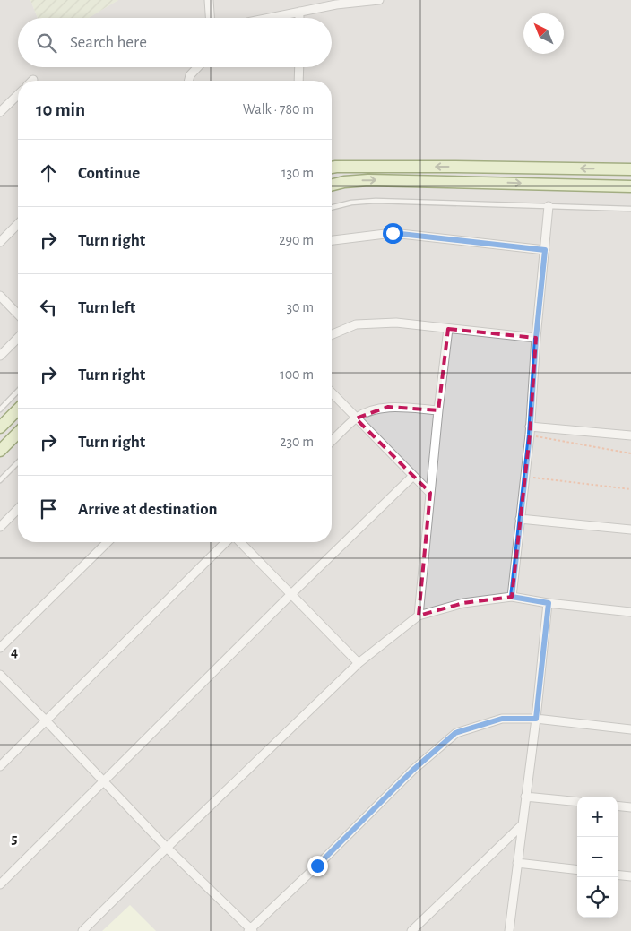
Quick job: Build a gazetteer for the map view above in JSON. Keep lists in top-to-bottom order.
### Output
{
  "north": "top left",
  "page": {
    "search": "Search here",
    "heading": ["10 min", "Walk · 780 m"],
    "list": [
      ["Continue", "130 m"],
      ["Turn right", "290 m"],
      ["Turn left", "30 m"],
      ["Turn right", "100 m"],
      ["Turn right", "230 m"],
      "Arrive at destination"
    ],
    "map_buttons": ["+", "−"]
  },
  "grid": {
    "rows": ["4", "5"]
  }
}
